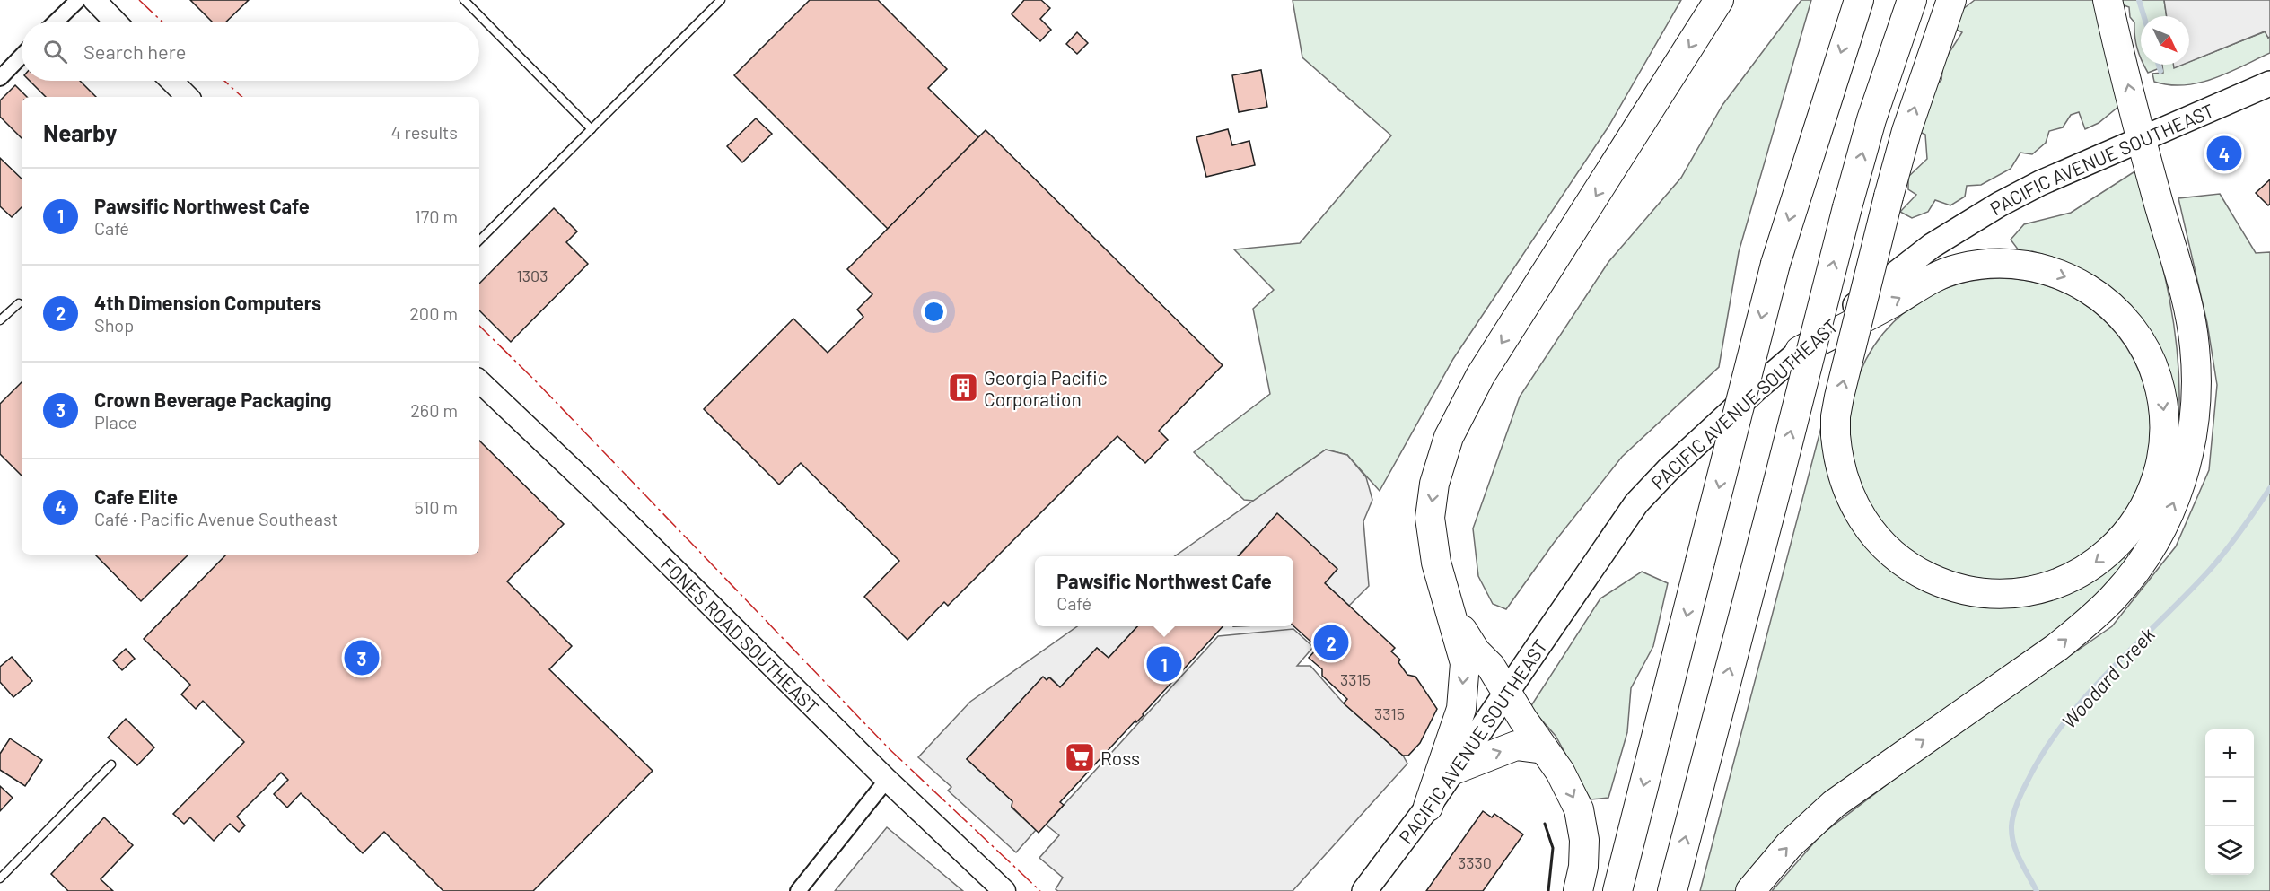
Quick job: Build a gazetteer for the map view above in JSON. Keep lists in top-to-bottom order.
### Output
{
  "streets": {
    "main road": ["PACIFIC AVENUE SOUTHEAST"],
    "street": ["FONES ROAD SOUTHEAST"]
  },
  "water": ["Woodard Creek"],
  "places": {
    "building": ["Georgia Pacific Corporation"],
    "supermarket": ["Ross"]
  },
  "house_numbers": [
    "1303",
    "3315",
    "3315",
    "3330"
  ],
  "north": "bottom right",
  "page": {
    "search": "Search here",
    "heading": ["Nearby", "4 results"],
    "pins": [
      "4",
      "2",
      "3",
      "1"
    ],
    "list": [
      {
        "mark": "1",
        "name": "Pawsific Northwest Cafe",
        "note": "Café",
        "value": "170 m"
      },
      {
        "mark": "2",
        "name": "4th Dimension Computers",
        "note": "Shop",
        "value": "200 m"
      },
      {
        "mark": "3",
        "name": "Crown Beverage Packaging",
        "note": "Place",
        "value": "260 m"
      },
      {
        "mark": "4",
        "name": "Cafe Elite",
        "note": "Café · Pacific Avenue Southeast",
        "value": "510 m"
      }
    ],
    "popup": ["Pawsific Northwest Cafe", "Café"],
    "map_buttons": ["+", "−"]
  }
}
